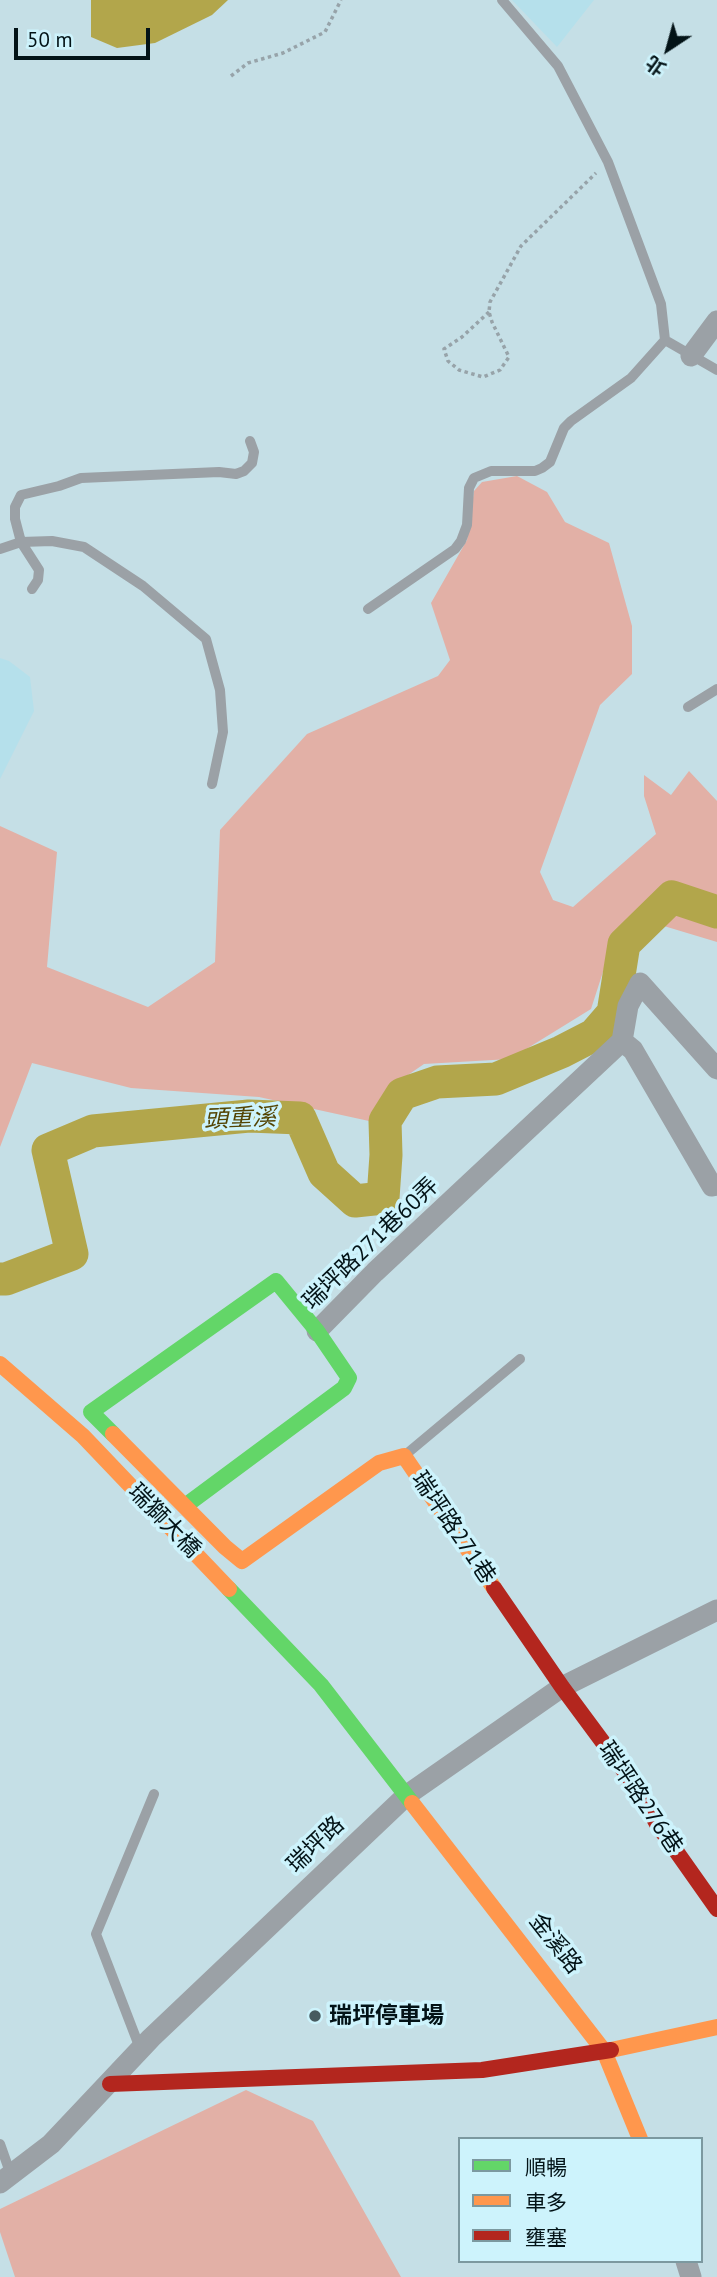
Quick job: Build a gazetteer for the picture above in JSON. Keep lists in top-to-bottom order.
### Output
{
  "streets": {
    "street": [
      "瑞坪路271巷60弄",
      "瑞獅大橋",
      "瑞坪路271巷",
      "瑞坪路276巷",
      "瑞坪路",
      "金溪路"
    ]
  },
  "crossings": [
    ["瑞坪路271巷60弄", "瑞坪路271巷"],
    ["瑞獅大橋", "瑞坪路"],
    ["瑞獅大橋", "金溪路"],
    ["瑞坪路271巷", "瑞坪路276巷"],
    ["瑞坪路271巷", "瑞坪路"],
    ["瑞坪路276巷", "瑞坪路"],
    ["瑞坪路", "金溪路"]
  ],
  "water": ["頭重溪"],
  "places": ["瑞坪停車場"],
  "legend": ["順暢", "車多", "壅塞"],
  "scale_bar": "50 m",
  "north": "bottom left"
}
